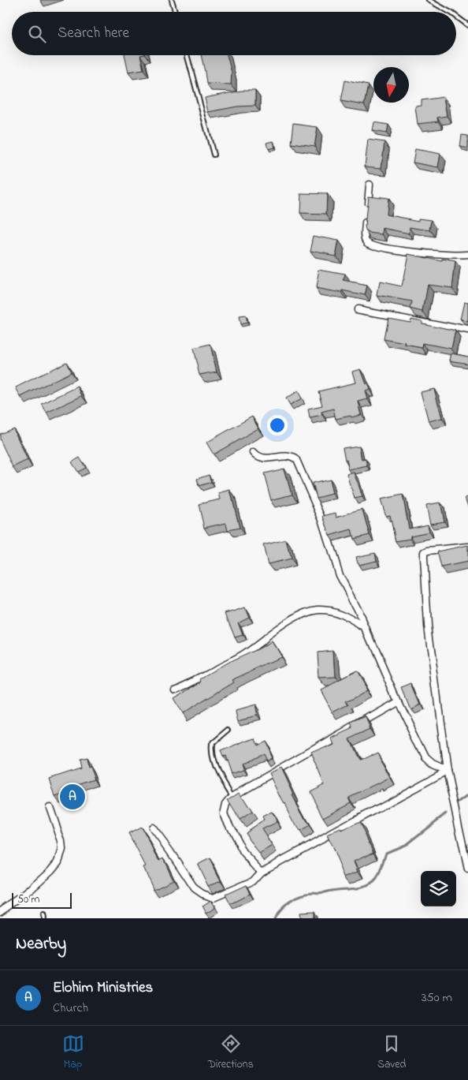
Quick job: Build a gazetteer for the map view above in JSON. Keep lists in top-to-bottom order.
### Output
{
  "scale_bar": "50 m",
  "north": "bottom",
  "page": {
    "search": "Search here",
    "pins": "A",
    "scale": "50 m",
    "heading": "Nearby",
    "list": [
      {
        "mark": "A",
        "name": "Elohim Ministries",
        "note": "Church",
        "value": "350 m"
      }
    ],
    "nav": ["Map", "Directions", "Saved"]
  }
}
